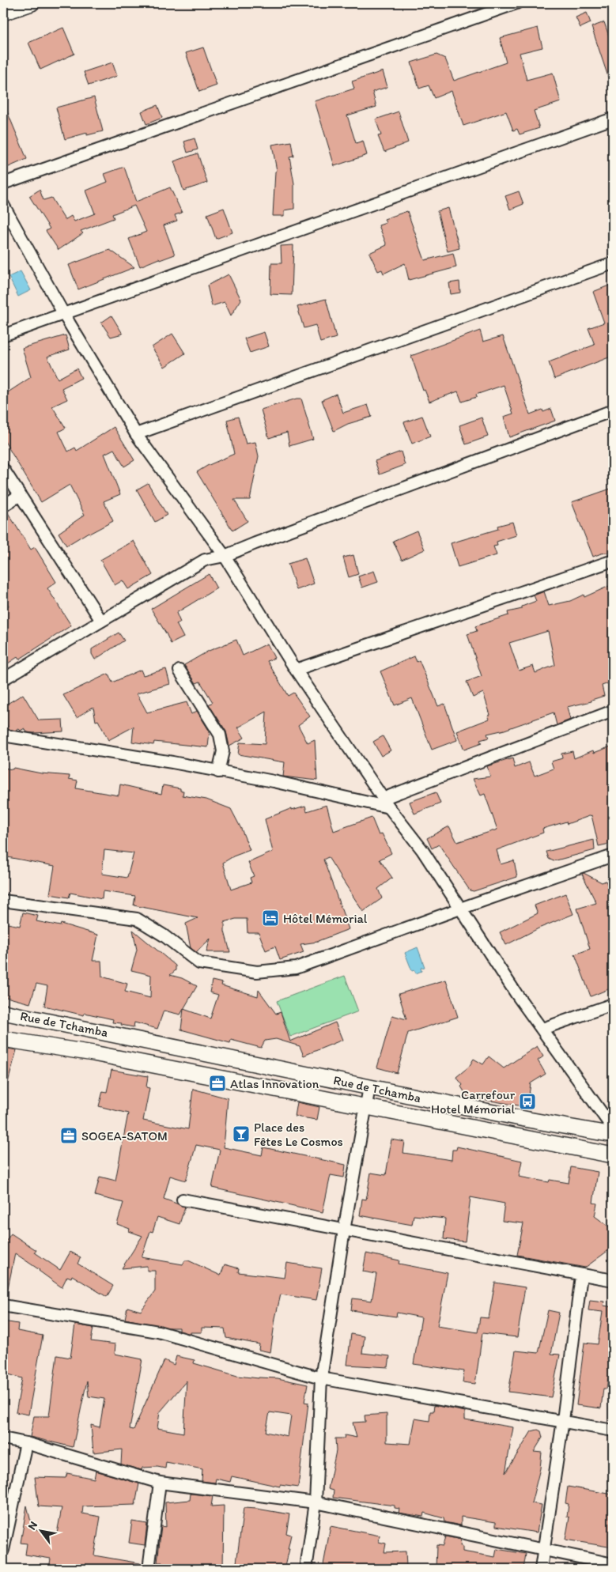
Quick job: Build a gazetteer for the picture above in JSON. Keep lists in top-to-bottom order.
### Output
{
  "streets": {
    "street": ["Rue de Tchamba"]
  },
  "places": {
    "hotel": ["Hôtel Mémorial"],
    "office": ["Atlas Innovation", "SOGEA-SATOM"],
    "bus stop": ["Carrefour Hotel Mémorial"],
    "bar": ["Place des Fêtes Le Cosmos"]
  },
  "north": "top left"
}
